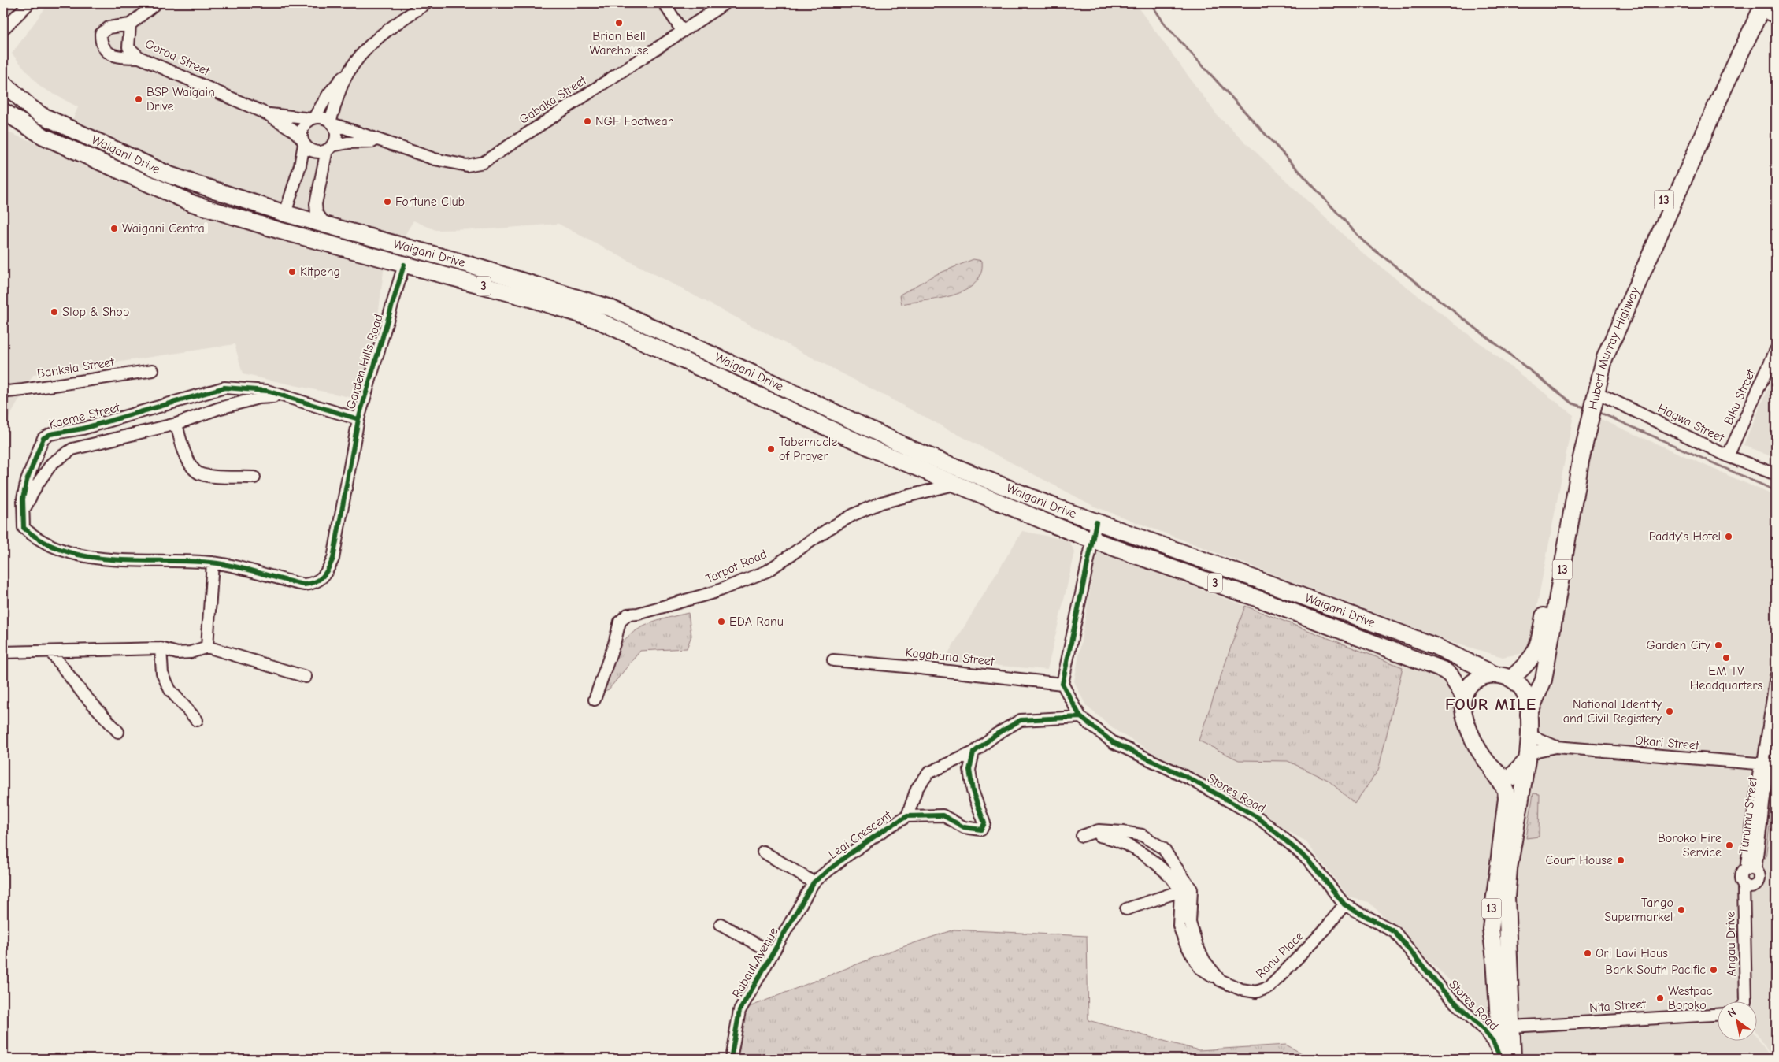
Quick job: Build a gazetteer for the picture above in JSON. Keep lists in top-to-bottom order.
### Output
{
  "streets": {
    "highway": [
      "Waigani Drive",
      "13",
      "3",
      "Hubert Murray Highway"
    ],
    "street": [
      "Goroa Street",
      "Gabaka Street",
      "Garden Hills Road",
      "Banksia Street",
      "Biku Street",
      "Kaeme Street",
      "Hagwa Street",
      "Tarpot Road",
      "Kagabuna Street",
      "Okari Street",
      "Stores Road",
      "Legi Crescent",
      "Angau Drive",
      "Ranu Place",
      "Rabaul Avenue",
      "Nita Street"
    ]
  },
  "crossings": [
    ["Goroa Street", "Gabaka Street"],
    ["Waigani Drive", "13"],
    ["Waigani Drive", "Hubert Murray Highway"],
    ["Waigani Drive", "Garden Hills Road"],
    ["Waigani Drive", "Tarpot Road"],
    ["Waigani Drive", "Okari Street"],
    ["13", "Hubert Murray Highway"],
    ["13", "Okari Street"],
    ["13", "Stores Road"],
    ["13", "Nita Street"],
    ["Hubert Murray Highway", "Hagwa Street"],
    ["Hubert Murray Highway", "Okari Street"],
    ["Garden Hills Road", "Kaeme Street"],
    ["Biku Street", "Hagwa Street"],
    ["Kagabuna Street", "Stores Road"],
    ["Stores Road", "Ranu Place"],
    ["Legi Crescent", "Rabaul Avenue"]
  ],
  "districts": ["FOUR MILE"],
  "places": [
    "Brian Bell Warehouse",
    "BSP Waigain Drive",
    "NGF Footwear",
    "Fortune Club",
    "Waigani Central",
    "Kitpeng",
    "Stop & Shop",
    "Tabernacle of Prayer",
    "Paddy's Hotel",
    "EDA Ranu",
    "Garden City",
    "EM TV Headquarters",
    "National Identity and Civil Registery",
    "Boroko Fire Service",
    "Court House",
    "Tango Supermarket",
    "Ori Lavi Haus",
    "Bank South Pacific",
    "Westpac Boroko"
  ],
  "north": "top left"
}
